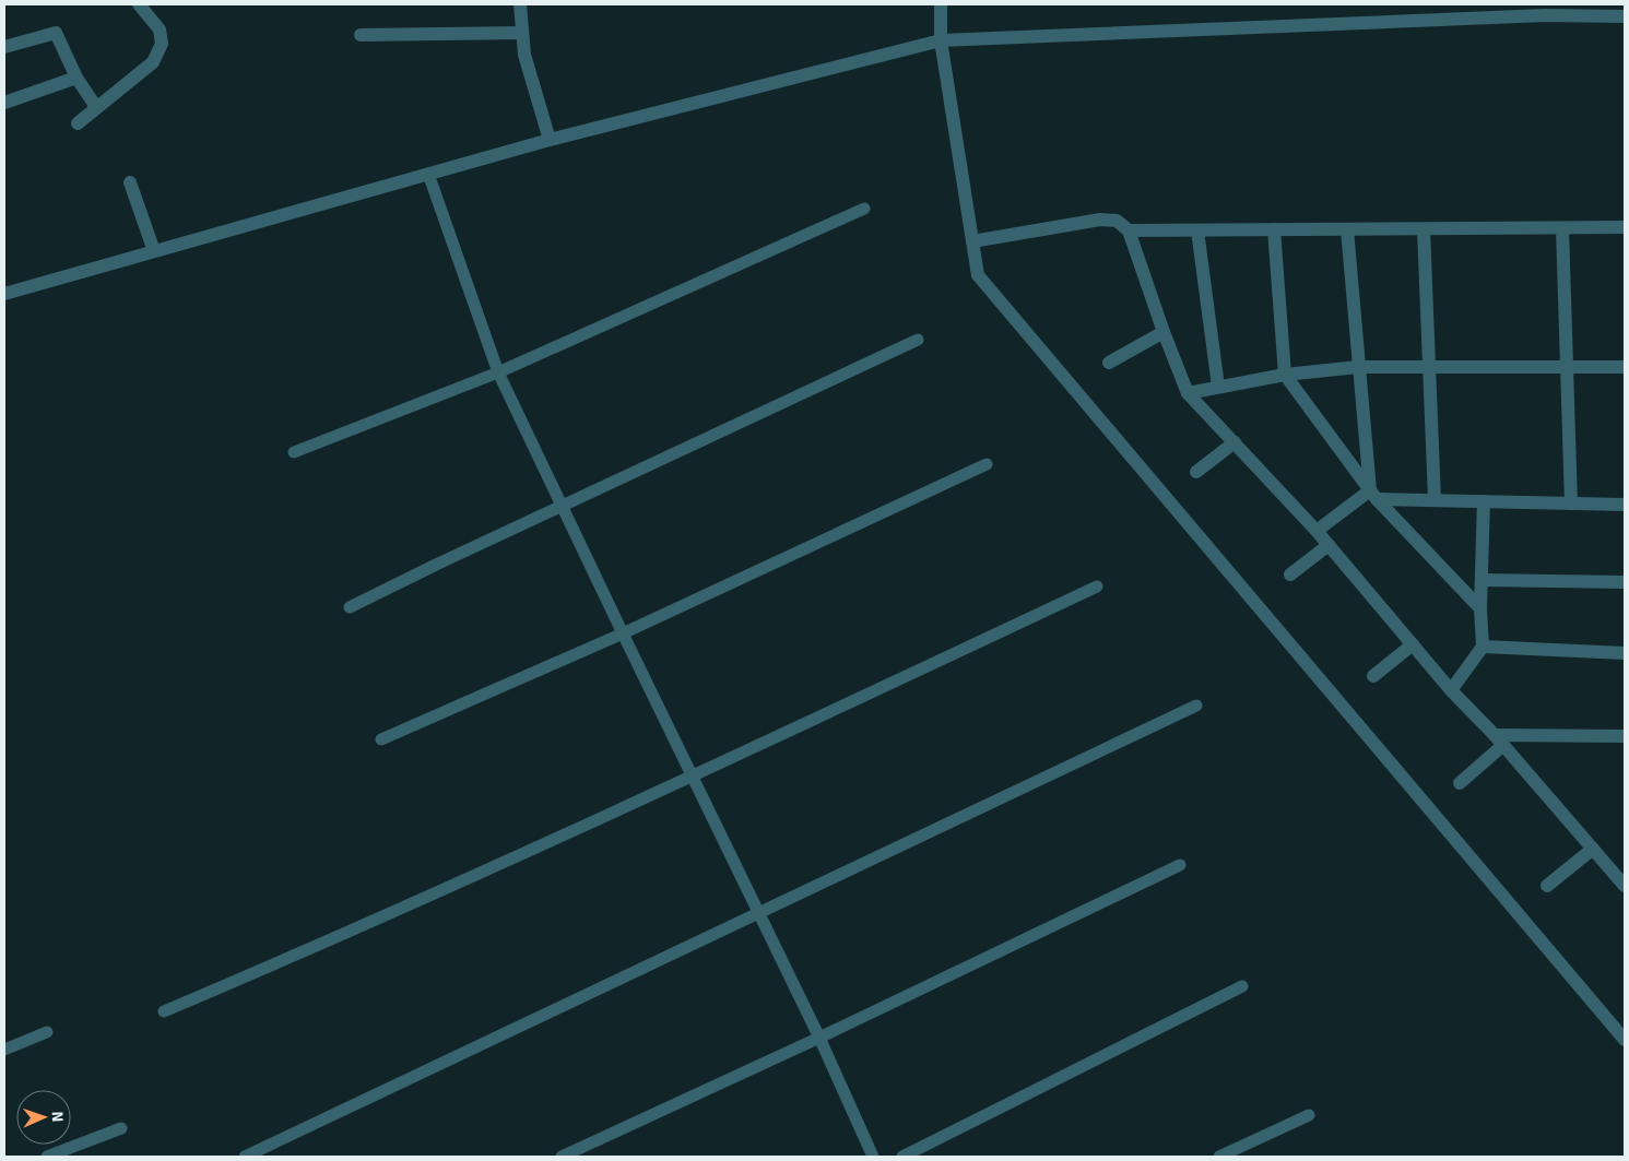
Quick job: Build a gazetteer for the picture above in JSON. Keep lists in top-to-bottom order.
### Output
{
  "north": "right"
}
